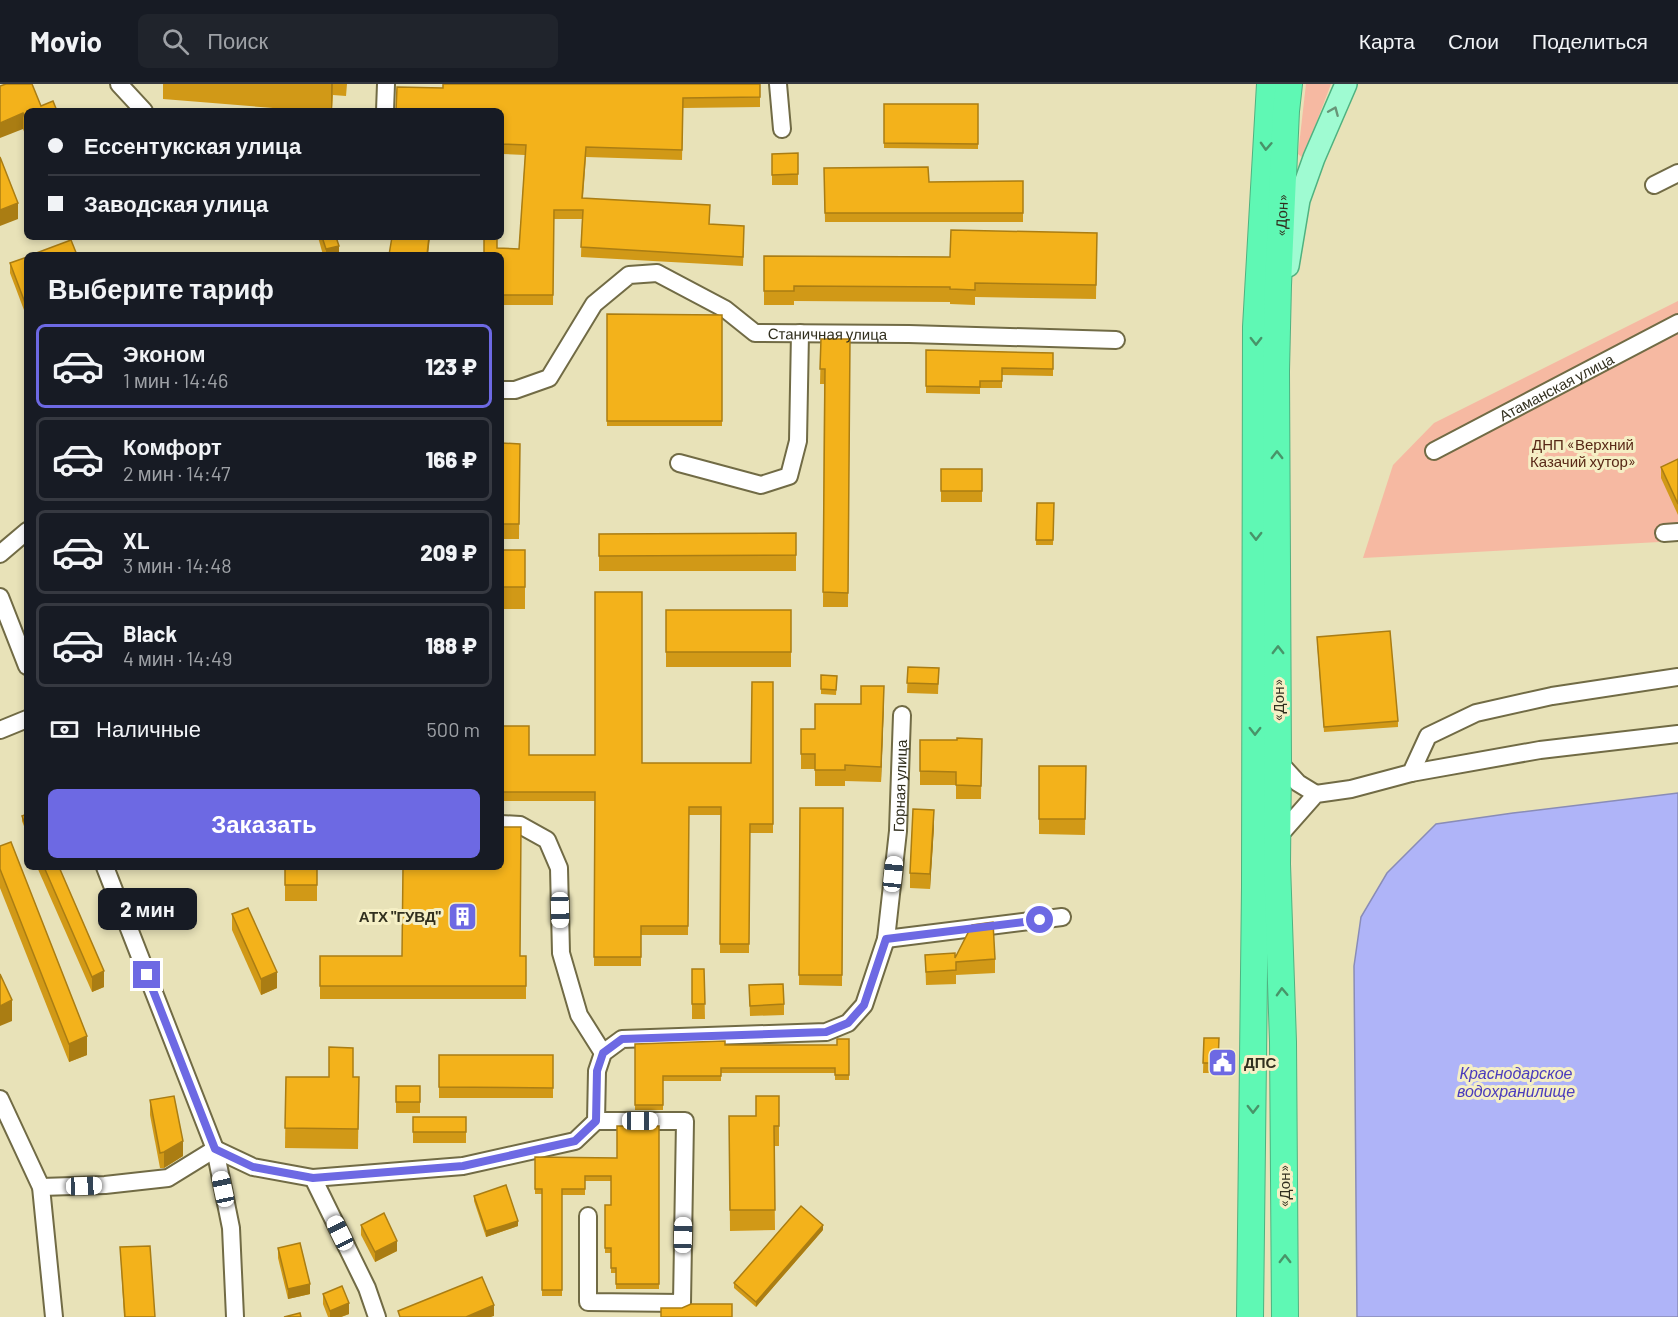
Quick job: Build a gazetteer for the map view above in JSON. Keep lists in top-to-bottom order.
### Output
{
  "streets": {
    "highway": ["«Дон»"],
    "street": ["Станичная улица", "Атаманская улица", "Горная улица"]
  },
  "water": ["Краснодарское водохранилище"],
  "parks": ["ДНП «Верхний Казачий хутор»"],
  "places": {
    "building": ["АТХ \"ГУВД\""],
    "public building": ["ДПС"]
  },
  "page": {
    "header": "Movio",
    "search": "Поиск",
    "nav": ["Карта", "Слои", "Поделиться"],
    "banner": ["Ессентукская улица", "Заводская улица"],
    "heading": "Выберите тариф",
    "list": [
      {
        "name": "Эконом",
        "note": "1 мин · 14:46",
        "value": "123 ₽"
      },
      {
        "name": "Комфорт",
        "note": "2 мин · 14:47",
        "value": "166 ₽"
      },
      {
        "name": "XL",
        "note": "3 мин · 14:48",
        "value": "209 ₽"
      },
      {
        "name": "Black",
        "note": "4 мин · 14:49",
        "value": "188 ₽"
      }
    ],
    "pay": ["Наличные", "500 m"],
    "buttons": "Заказать",
    "bubble": "2 мин"
  }
}
